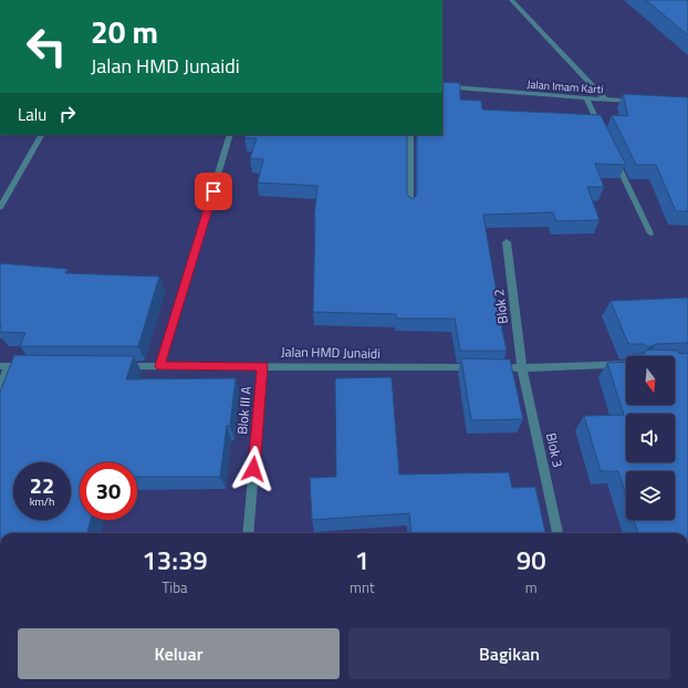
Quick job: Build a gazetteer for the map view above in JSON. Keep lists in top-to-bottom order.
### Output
{
  "streets": {
    "street": [
      "Jalan Imam Karti",
      "Blok 2",
      "Jalan HMD Junaidi",
      "Blok III A",
      "Blok 3"
    ]
  },
  "crossings": [
    ["Blok 2", "Jalan HMD Junaidi"],
    ["Blok 2", "Blok 3"],
    ["Jalan HMD Junaidi", "Blok III A"],
    ["Jalan HMD Junaidi", "Blok 3"]
  ],
  "north": "bottom",
  "page": {
    "turn": ["20 m", "Jalan HMD Junaidi"],
    "then": "Lalu",
    "speed": "22 km/h",
    "limit": "30",
    "eta": [
      "13:39",
      "Tiba",
      "1",
      "mnt",
      "90",
      "m"
    ],
    "buttons": ["Keluar", "Bagikan"]
  }
}
